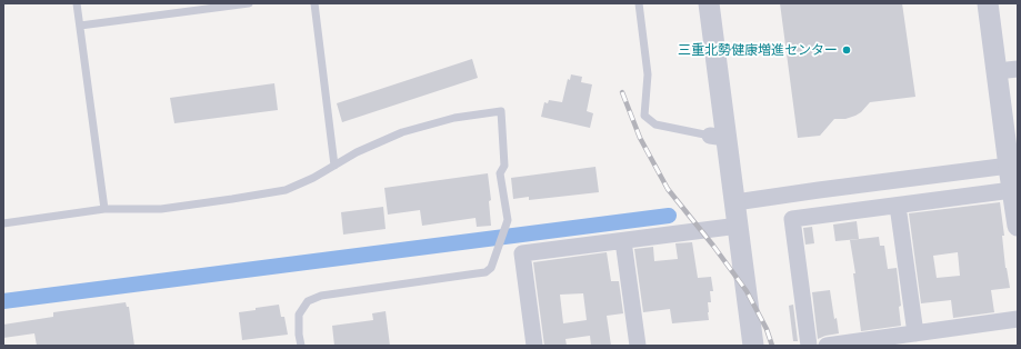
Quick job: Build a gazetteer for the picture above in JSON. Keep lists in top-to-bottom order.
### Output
{
  "places": ["三重北勢健康増進センター"]
}
